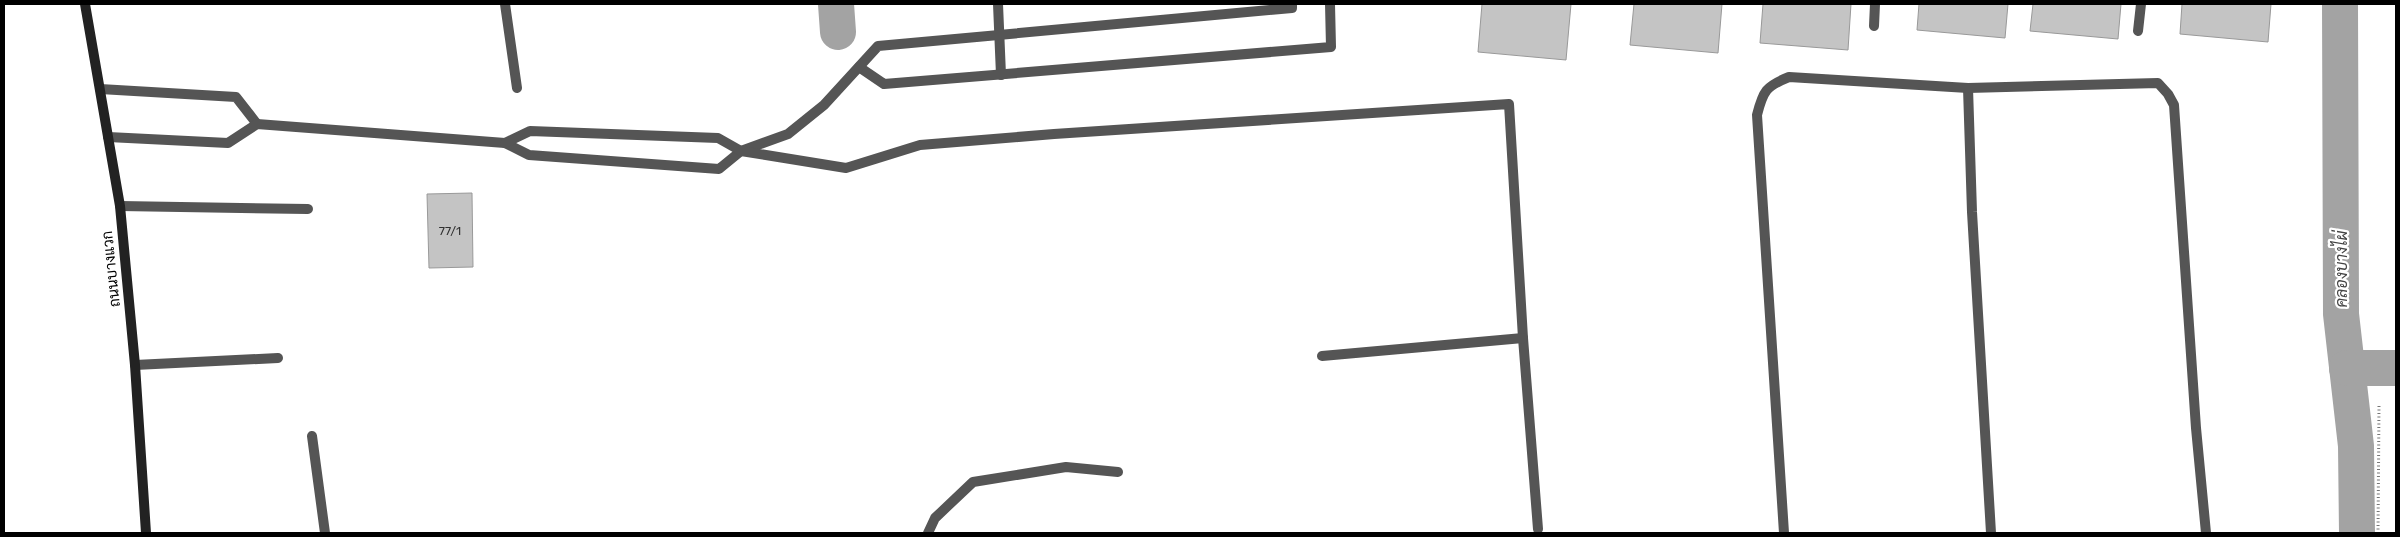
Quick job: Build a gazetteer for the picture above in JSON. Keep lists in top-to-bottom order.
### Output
{
  "streets": {
    "main road": ["ถนนบางแวก"]
  },
  "water": ["คลองบางไผ่"],
  "house_numbers": ["77/1"]
}
